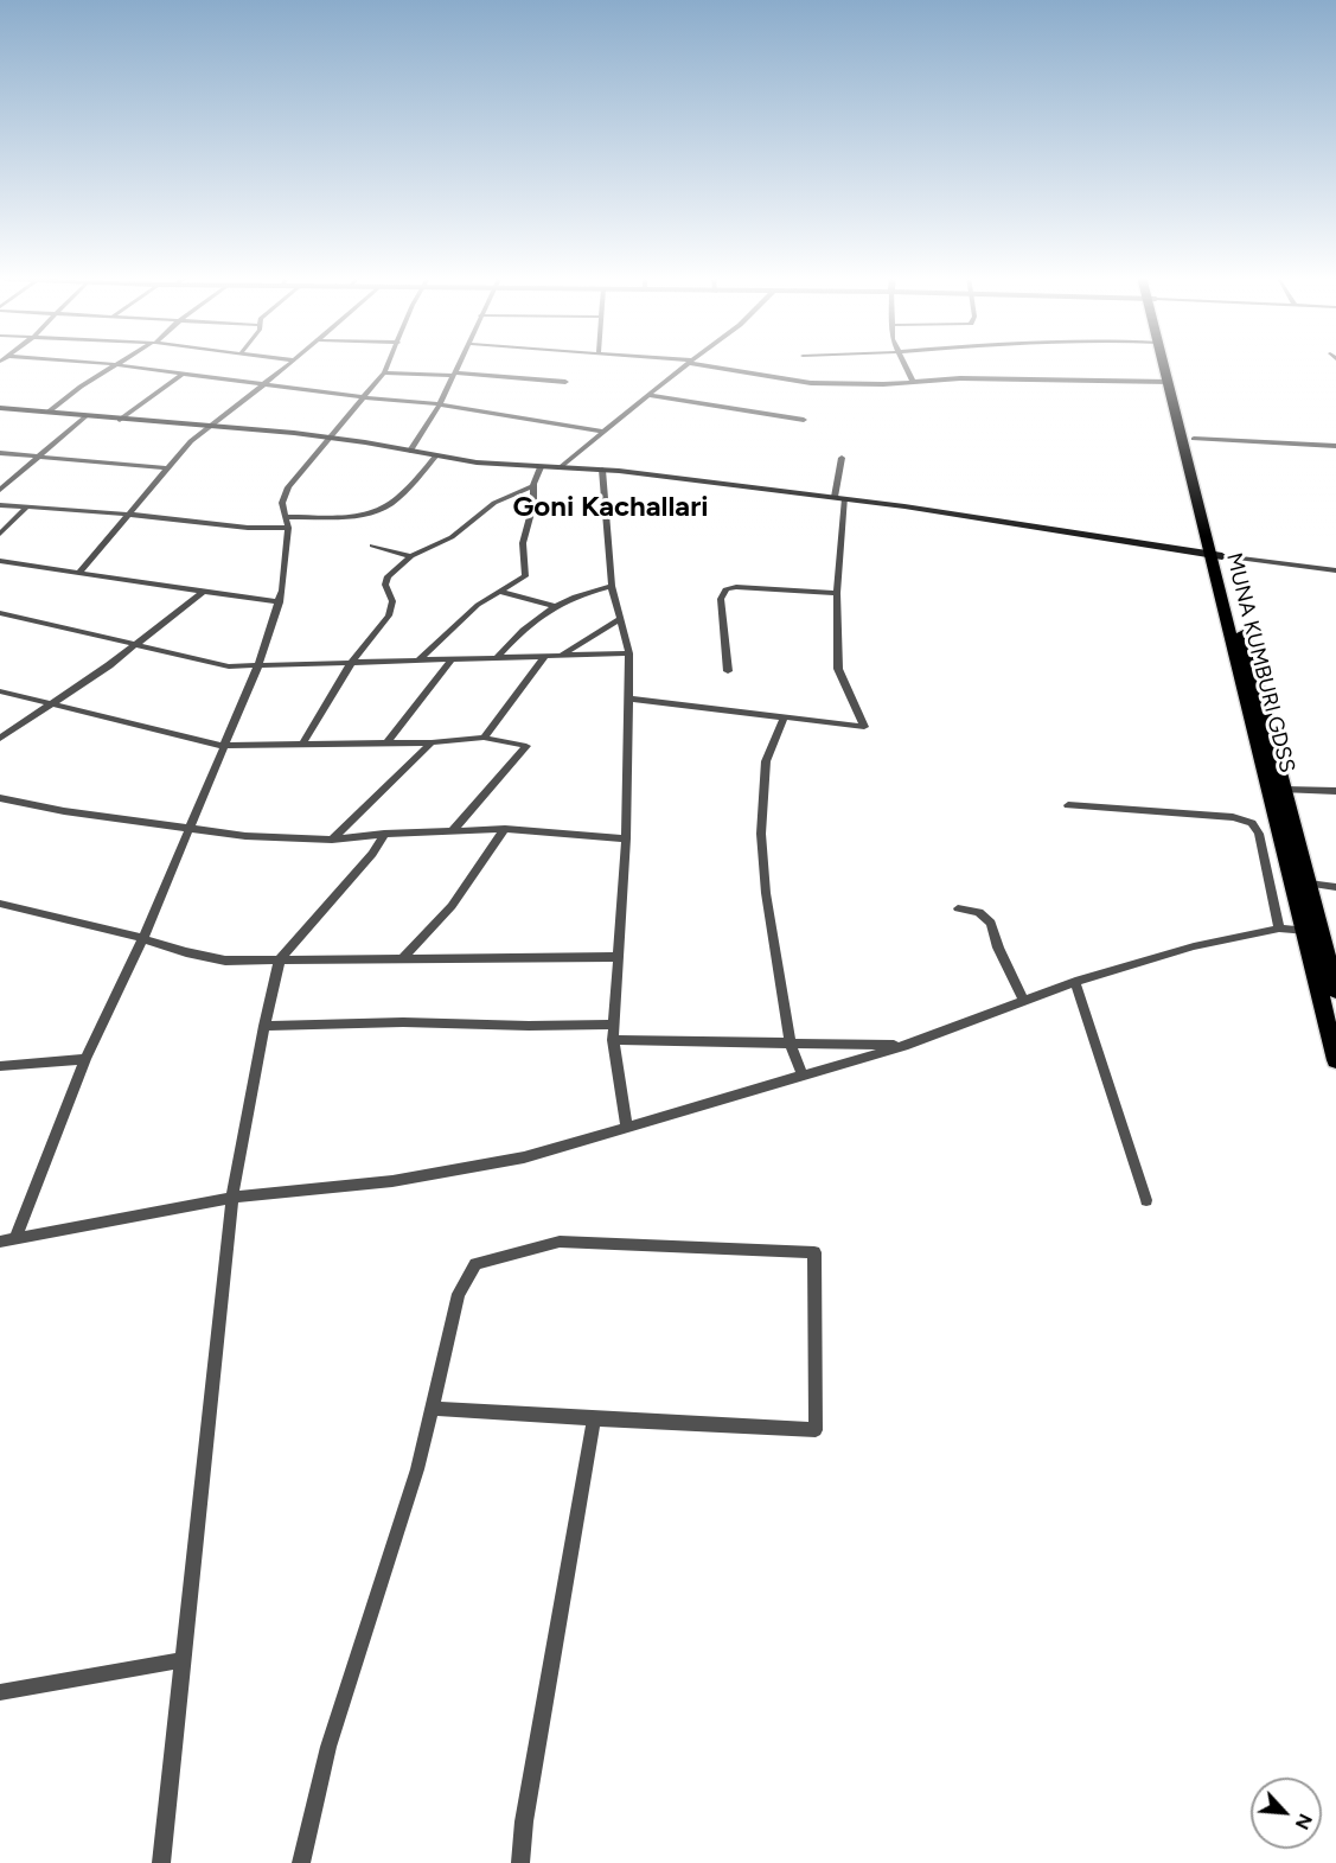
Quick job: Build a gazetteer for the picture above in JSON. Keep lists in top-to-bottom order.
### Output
{
  "streets": {
    "highway": ["MUNA KUMBURI GDSS"]
  },
  "districts": ["Goni Kachallari"],
  "north": "bottom right"
}
